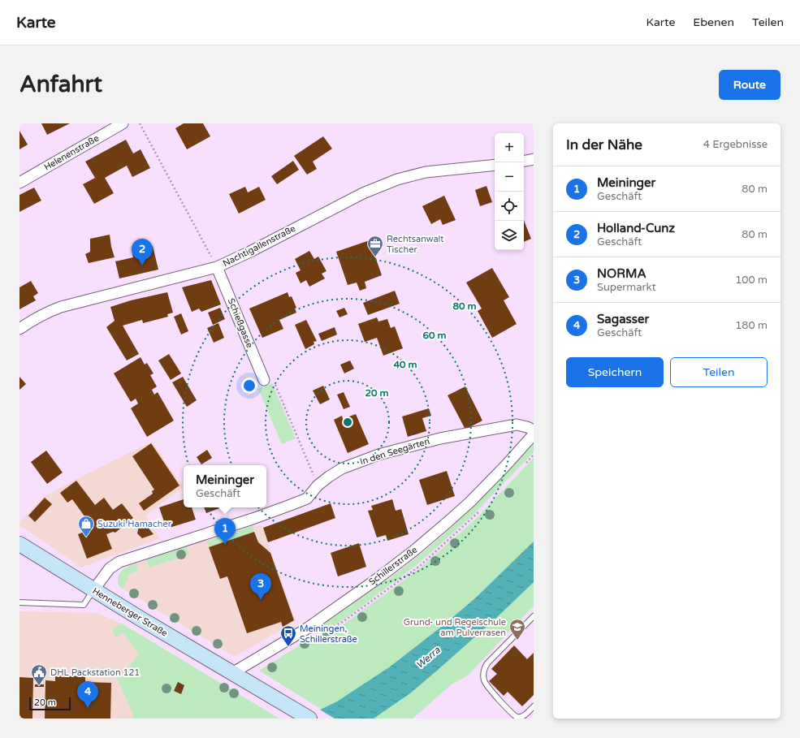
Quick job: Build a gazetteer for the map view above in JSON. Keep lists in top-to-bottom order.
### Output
{
  "streets": {
    "main road": ["Henneberger Straße"],
    "street": [
      "Helenenstraße",
      "Nachtigallenstraße",
      "Schießgasse",
      "In den Seegärten",
      "Schillerstraße"
    ]
  },
  "crossings": [
    ["Nachtigallenstraße", "Schießgasse"],
    ["In den Seegärten", "Henneberger Straße"],
    ["Schillerstraße", "Henneberger Straße"]
  ],
  "water": ["Werra"],
  "places": {
    "office": ["Rechtsanwalt Tischer"],
    "shop": ["Suzuki Hamacher"],
    "school or university": ["Grund- und Regelschule am Pulverrasen"],
    "bus stop": ["Meiningen, Schillerstraße"],
    "public building": ["DHL Packstation 121"]
  },
  "scale_bar": "20 m",
  "page": {
    "header": "Karte",
    "nav": ["Karte", "Ebenen", "Teilen"],
    "buttons": [
      "Route",
      ["Speichern", "Teilen"]
    ],
    "title": "Anfahrt",
    "heading": ["In der Nähe", "4 Ergebnisse"],
    "map_buttons": ["+", "−"],
    "list": [
      {
        "mark": "1",
        "name": "Meininger",
        "note": "Geschäft",
        "value": "80 m"
      },
      {
        "mark": "2",
        "name": "Holland-Cunz",
        "note": "Geschäft",
        "value": "80 m"
      },
      {
        "mark": "3",
        "name": "NORMA",
        "note": "Supermarkt",
        "value": "100 m"
      },
      {
        "mark": "4",
        "name": "Sagasser",
        "note": "Geschäft",
        "value": "180 m"
      }
    ],
    "pins": [
      "2",
      "1",
      "3",
      "4"
    ],
    "popup": ["Meininger", "Geschäft"],
    "scale": "20 m"
  },
  "rings": [
    "80 m",
    "60 m",
    "40 m",
    "20 m"
  ]
}
